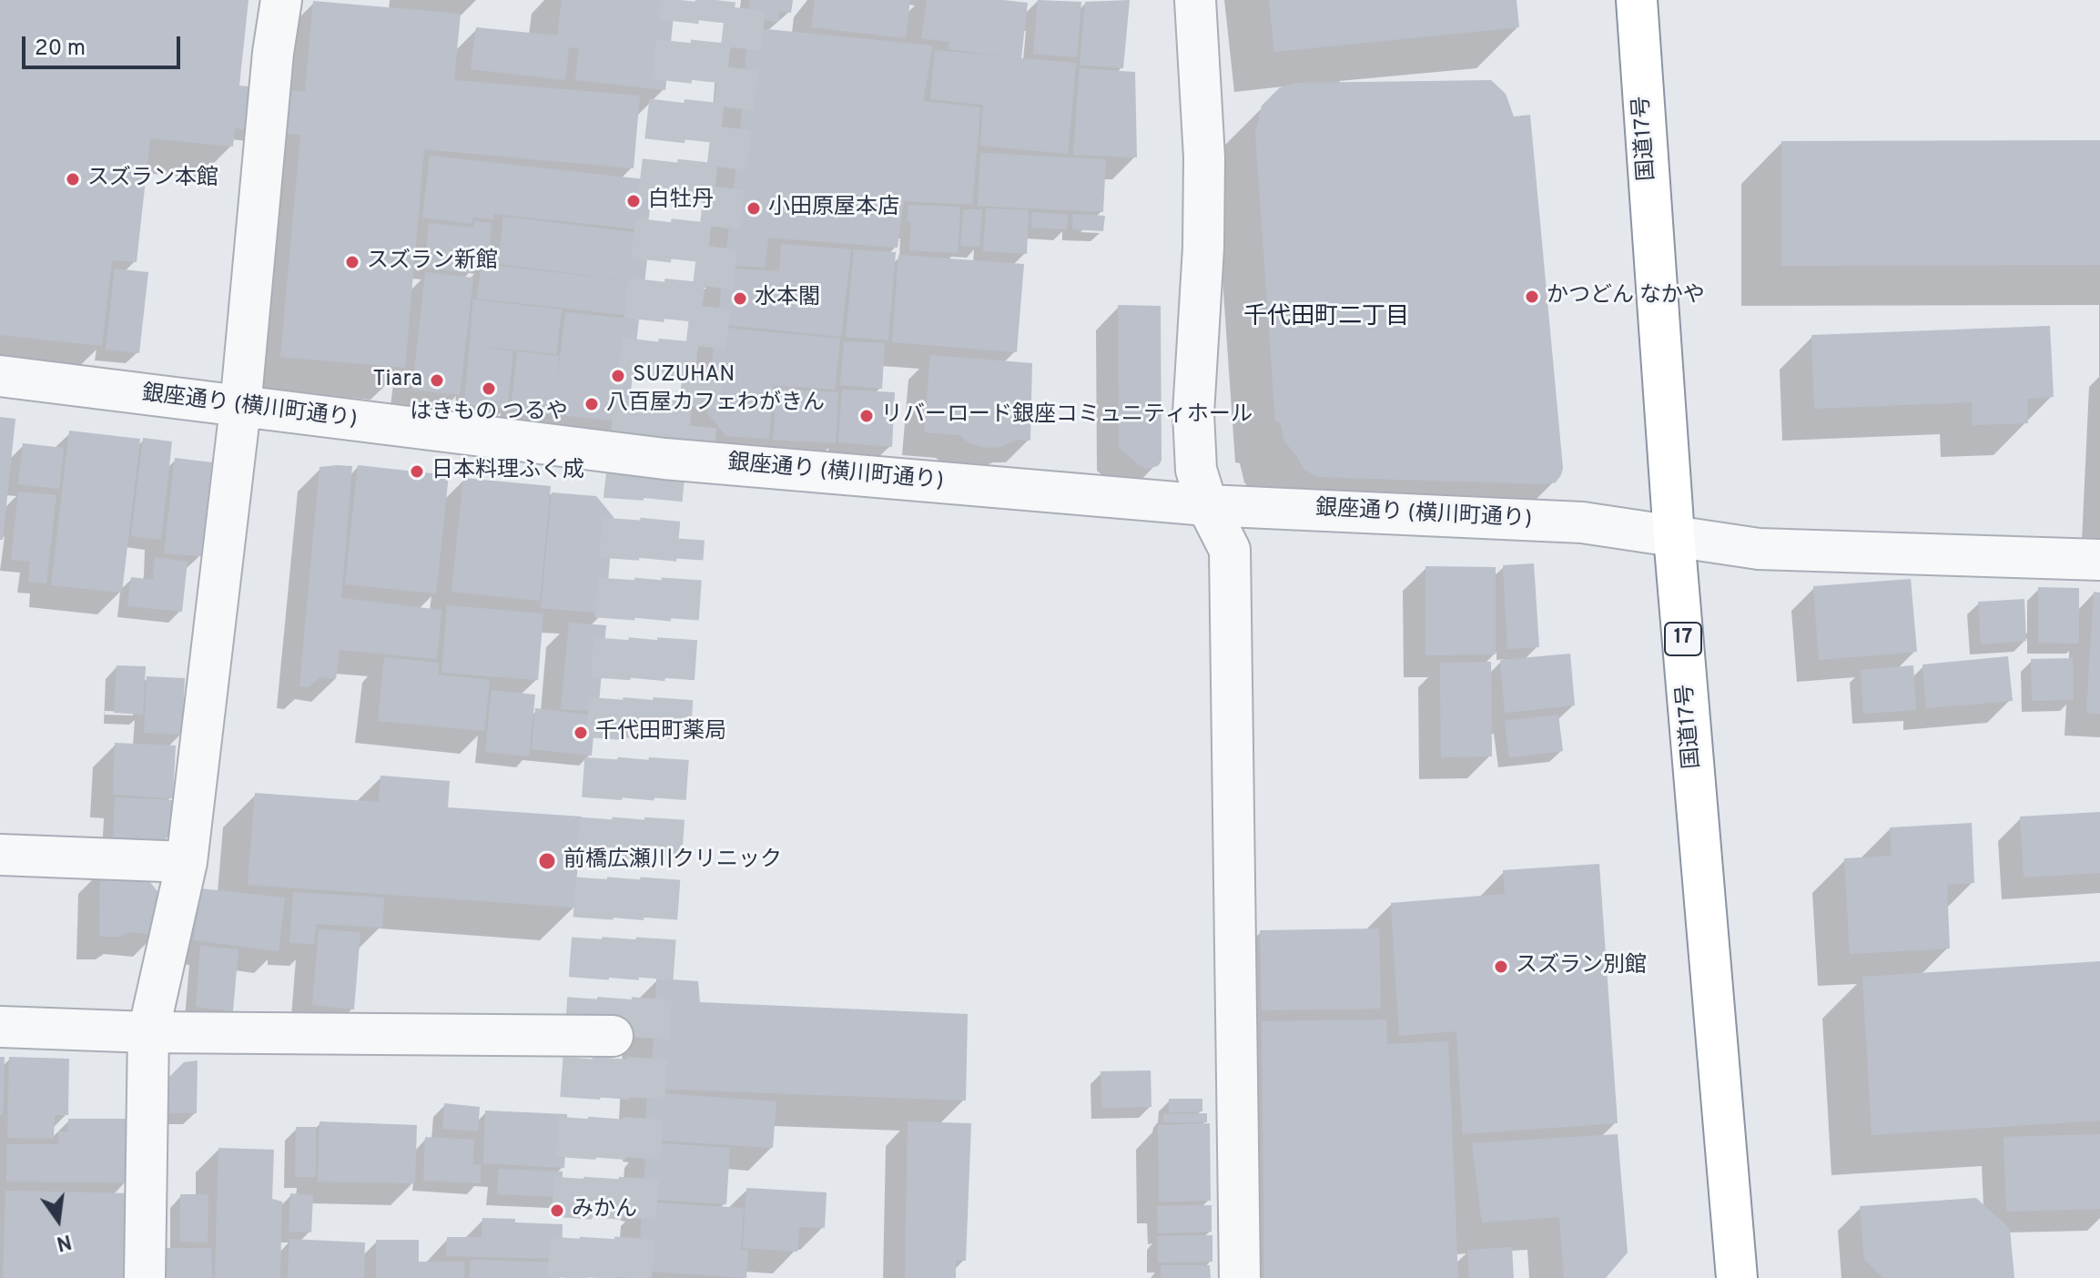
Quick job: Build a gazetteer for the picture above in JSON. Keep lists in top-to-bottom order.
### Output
{
  "streets": {
    "highway": ["国道17号", "17"],
    "street": ["銀座通り (横川町通り)"]
  },
  "crossings": [
    ["国道17号", "銀座通り (横川町通り)"]
  ],
  "districts": ["千代田町二丁目"],
  "places": [
    "スズラン本館",
    "白牡丹",
    "小田原屋本店",
    "スズラン新館",
    "かつどん なかや",
    "水本閣",
    "SUZUHAN",
    "Tiara",
    "はきもの つるや",
    "八百屋カフェわがきん",
    "リバーロード銀座コミュニティホール",
    "日本料理ふく成",
    "千代田町薬局",
    "前橋広瀬川クリニック",
    "スズラン別館",
    "みかん"
  ],
  "scale_bar": "20 m",
  "north": "bottom"
}
